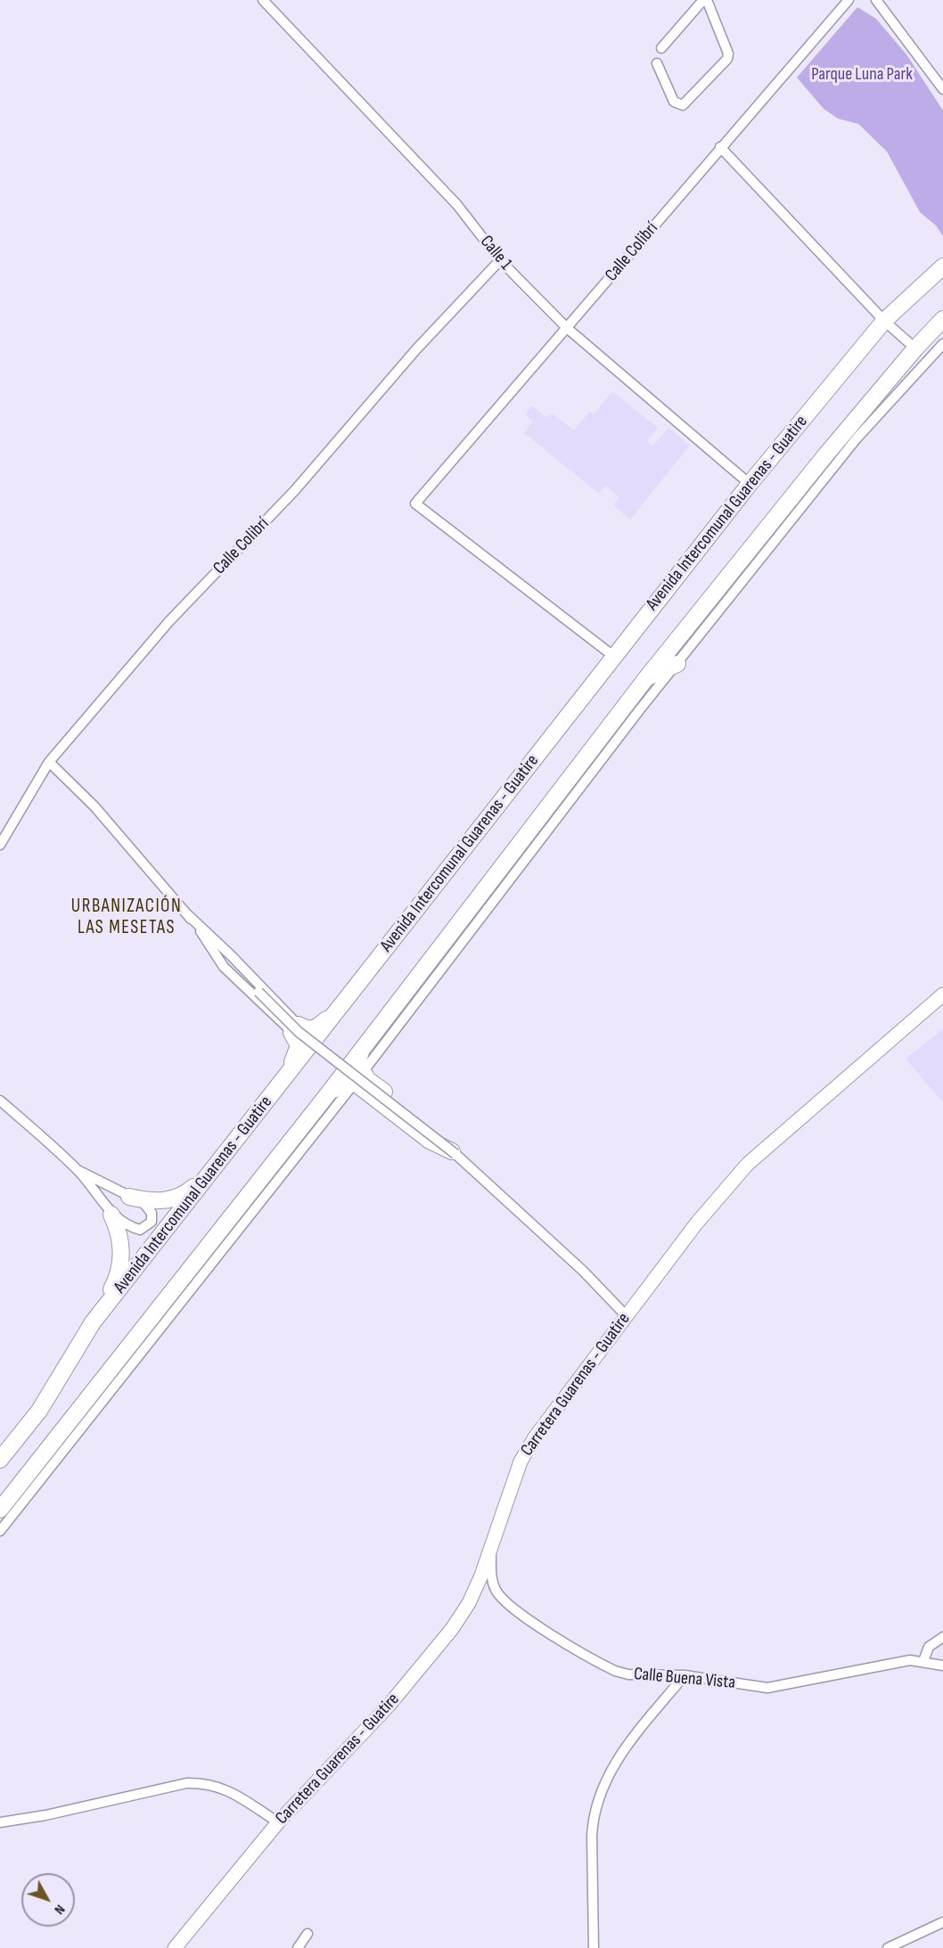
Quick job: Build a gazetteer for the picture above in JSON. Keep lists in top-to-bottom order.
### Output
{
  "streets": {
    "highway": ["Avenida Intercomunal Guarenas - Guatire"],
    "main road": ["Carretera Guarenas - Guatire"],
    "street": ["Calle Colibrí", "Calle 1", "Calle Buena Vista"]
  },
  "crossings": [
    ["Calle Colibrí", "Calle 1"],
    ["Calle Colibrí", "Avenida Intercomunal Guarenas - Guatire"],
    ["Calle 1", "Avenida Intercomunal Guarenas - Guatire"],
    ["Carretera Guarenas - Guatire", "Calle Buena Vista"]
  ],
  "districts": ["URBANIZACIÓN LAS MESETAS"],
  "parks": ["Parque Luna Park"],
  "north": "bottom right"
}
